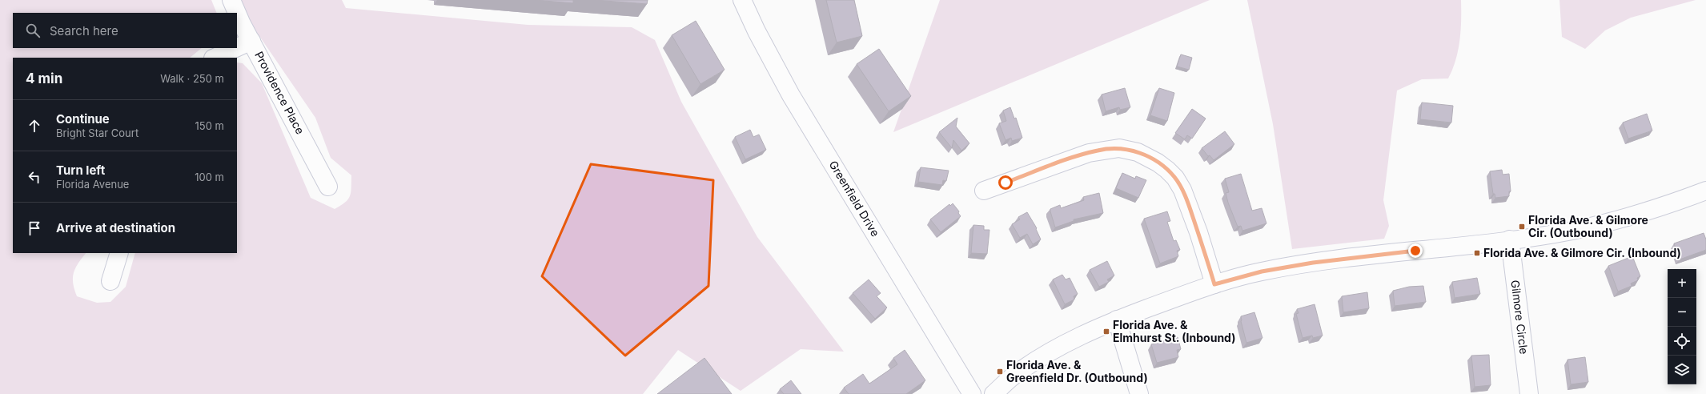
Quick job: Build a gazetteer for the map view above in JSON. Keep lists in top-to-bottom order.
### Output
{
  "streets": {
    "street": ["Providence Place", "Greenfield Drive", "Gilmore Circle"]
  },
  "places": {
    "transit": [
      "Florida Ave. & Gilmore Cir. (Outbound)",
      "Florida Ave. & Gilmore Cir. (Inbound)",
      "Florida Ave. & Elmhurst St. (Inbound)",
      "Florida Ave. & Greenfield Dr. (Outbound)"
    ]
  },
  "page": {
    "search": "Search here",
    "heading": ["4 min", "Walk · 250 m"],
    "list": [
      ["Continue", "Bright Star Court", "150 m"],
      ["Turn left", "Florida Avenue", "100 m"],
      "Arrive at destination"
    ],
    "map_buttons": ["+", "−"]
  }
}
